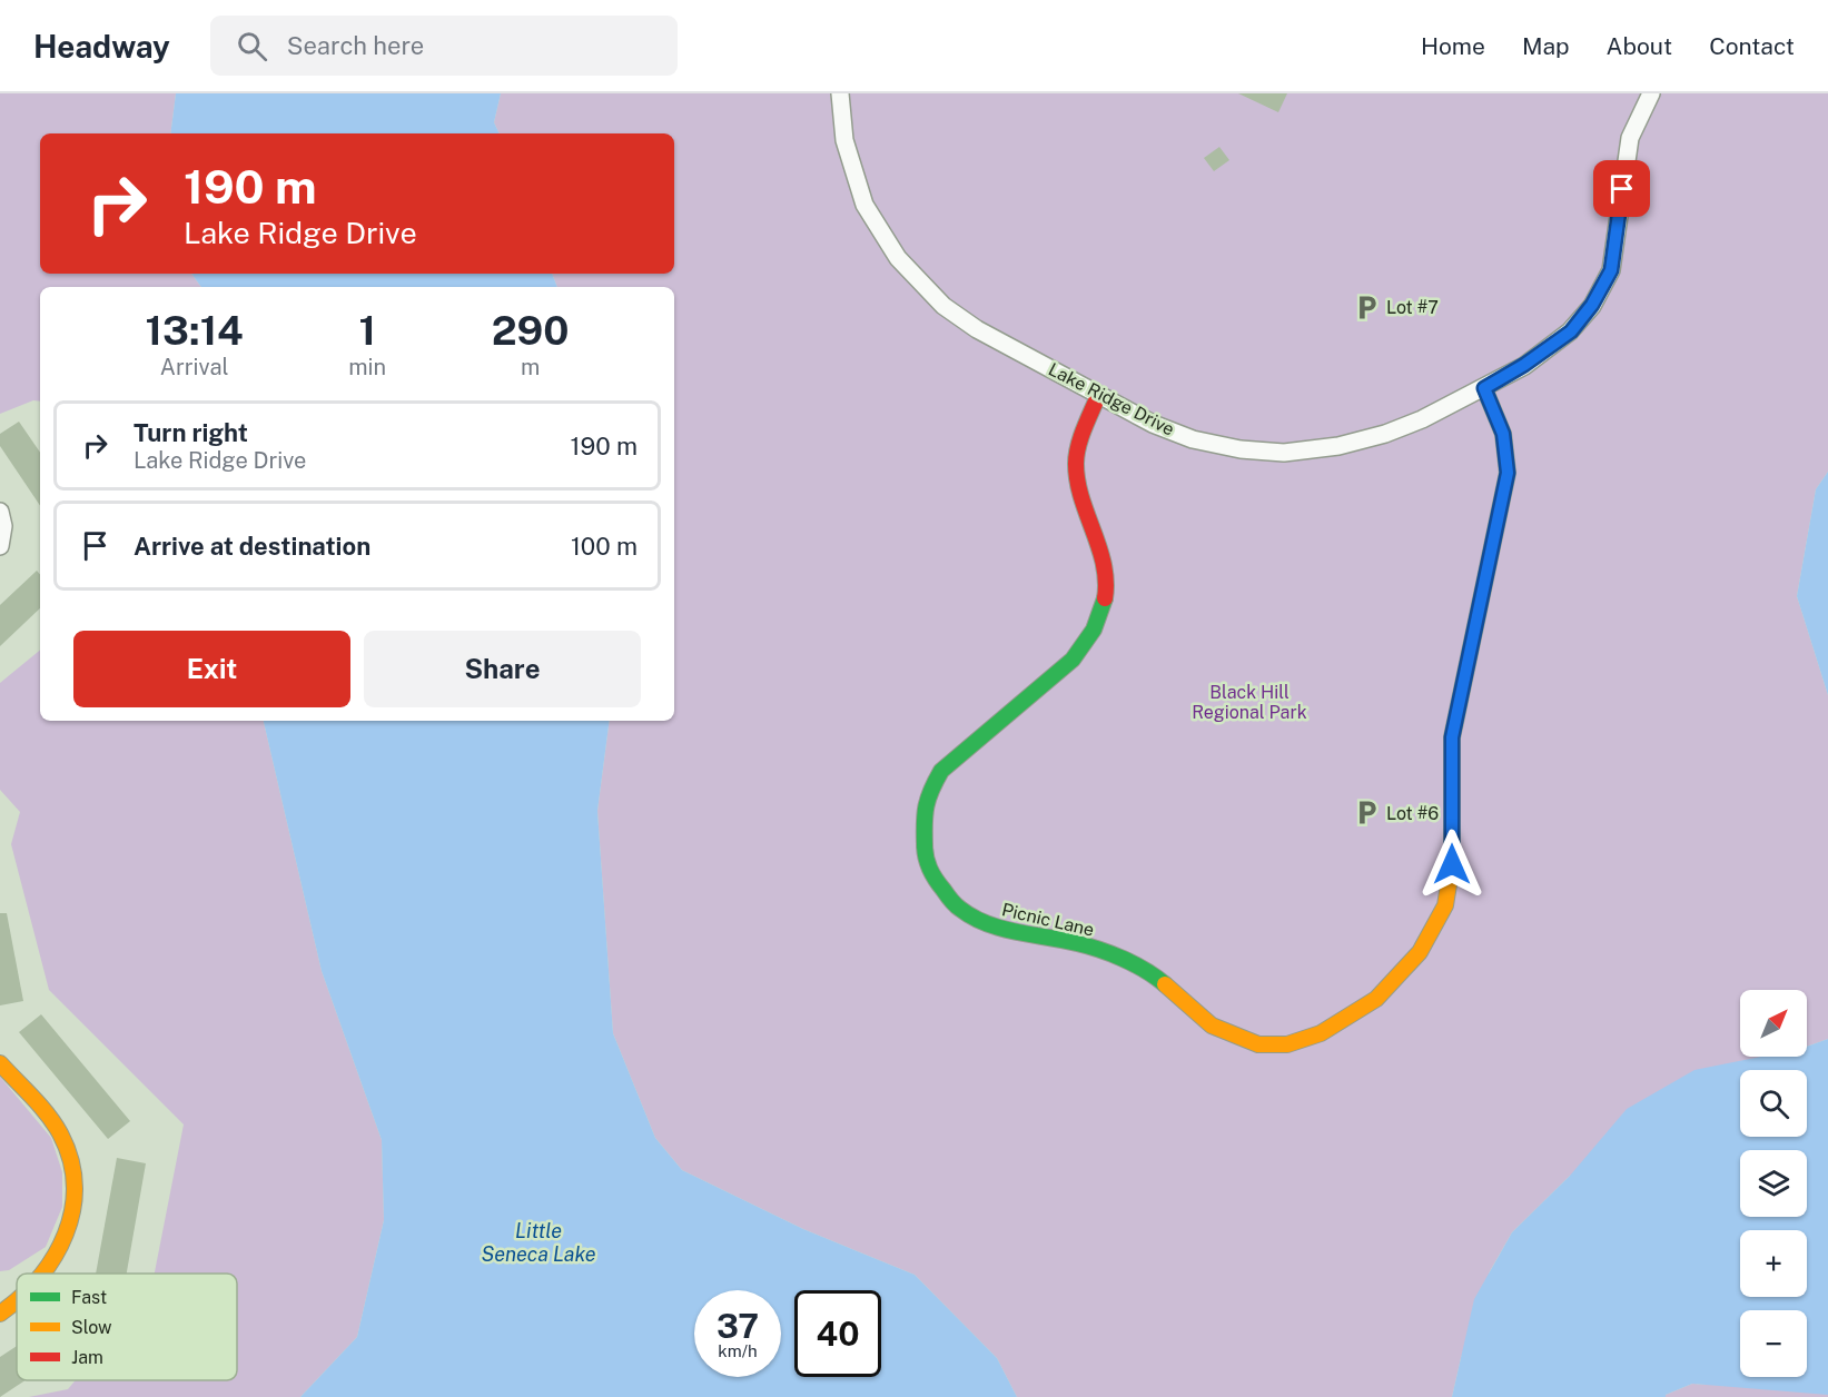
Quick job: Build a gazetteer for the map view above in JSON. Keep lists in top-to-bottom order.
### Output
{
  "streets": {
    "street": ["Lake Ridge Drive", "Picnic Lane"]
  },
  "crossings": [
    ["Lake Ridge Drive", "Picnic Lane"]
  ],
  "water": ["Little Seneca Lake"],
  "parks": ["Black Hill Regional Park"],
  "places": {
    "parking": ["Lot #7", "Lot #6"]
  },
  "legend": ["Fast", "Slow", "Jam"],
  "north": "top right",
  "page": {
    "header": "Headway",
    "search": "Search here",
    "nav": [
      "Home",
      "Map",
      "About",
      "Contact"
    ],
    "turn": ["190 m", "Lake Ridge Drive"],
    "eta": [
      "13:14",
      "Arrival",
      "1",
      "min",
      "290",
      "m"
    ],
    "list": [
      {
        "name": "Turn right",
        "note": "Lake Ridge Drive",
        "value": "190 m"
      },
      {
        "name": "Arrive at destination",
        "value": "100 m"
      }
    ],
    "buttons": ["Exit", "Share"],
    "map_buttons": ["+", "−"],
    "speed": "37 km/h",
    "limit": "40"
  }
}
